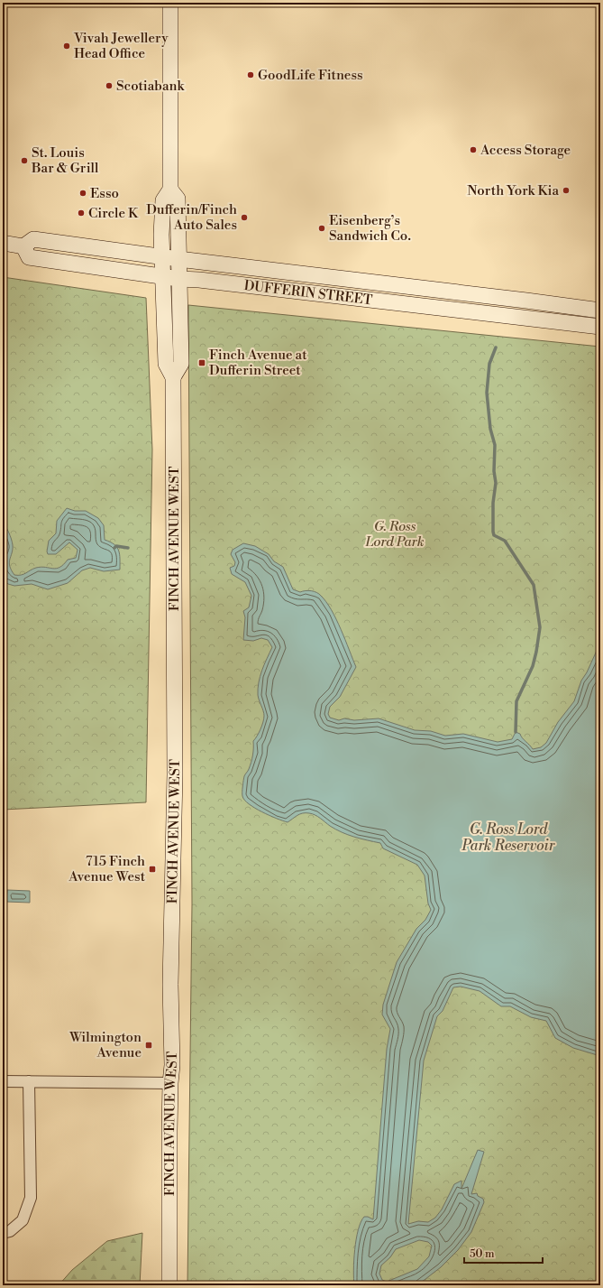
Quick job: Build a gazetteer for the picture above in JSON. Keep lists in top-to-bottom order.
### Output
{
  "streets": {
    "main road": ["DUFFERIN STREET", "FINCH AVENUE WEST"]
  },
  "crossings": [
    ["DUFFERIN STREET", "FINCH AVENUE WEST"]
  ],
  "water": ["G. Ross Lord Park Reservoir"],
  "parks": ["G. Ross Lord Park"],
  "places": {
    "other": [
      "Vivah Jewellery Head Office",
      "GoodLife Fitness",
      "Scotiabank",
      "Access Storage",
      "St. Louis Bar & Grill",
      "North York Kia",
      "Esso",
      "Circle K",
      "Dufferin/Finch Auto Sales",
      "Eisenberg’s Sandwich Co."
    ],
    "transit": ["Finch Avenue at Dufferin Street", "715 Finch Avenue West", "Wilmington Avenue"]
  },
  "scale_bar": "50 m"
}
